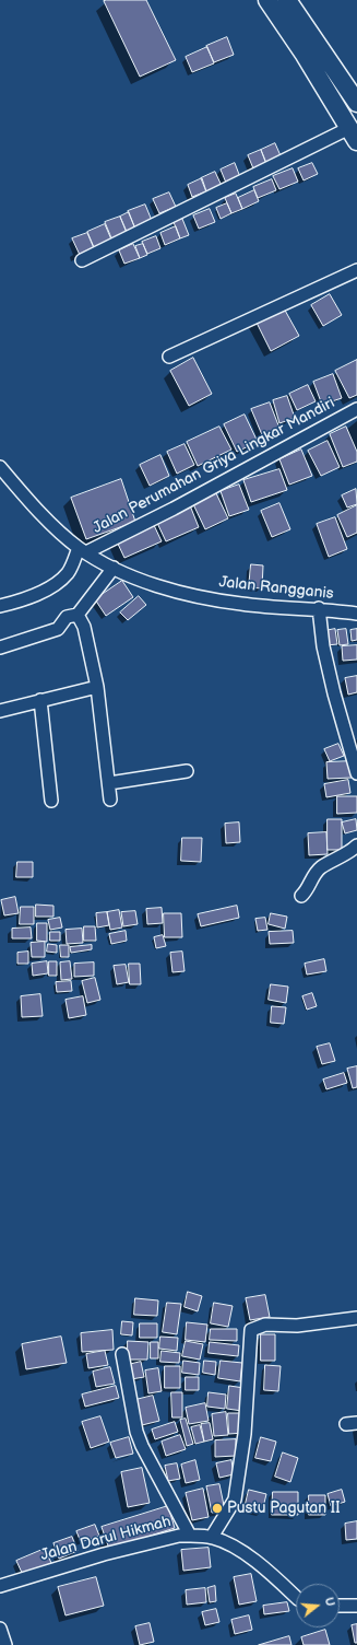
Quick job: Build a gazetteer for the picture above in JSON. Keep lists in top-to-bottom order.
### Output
{
  "streets": {
    "street": ["Jalan Perumahan Griya Lingkar Mandiri", "Jalan Rangganis", "Jalan Darul Hikmah"]
  },
  "crossings": [
    ["Jalan Perumahan Griya Lingkar Mandiri", "Jalan Rangganis"]
  ],
  "places": ["Pustu Pagutan II"],
  "north": "right"
}
